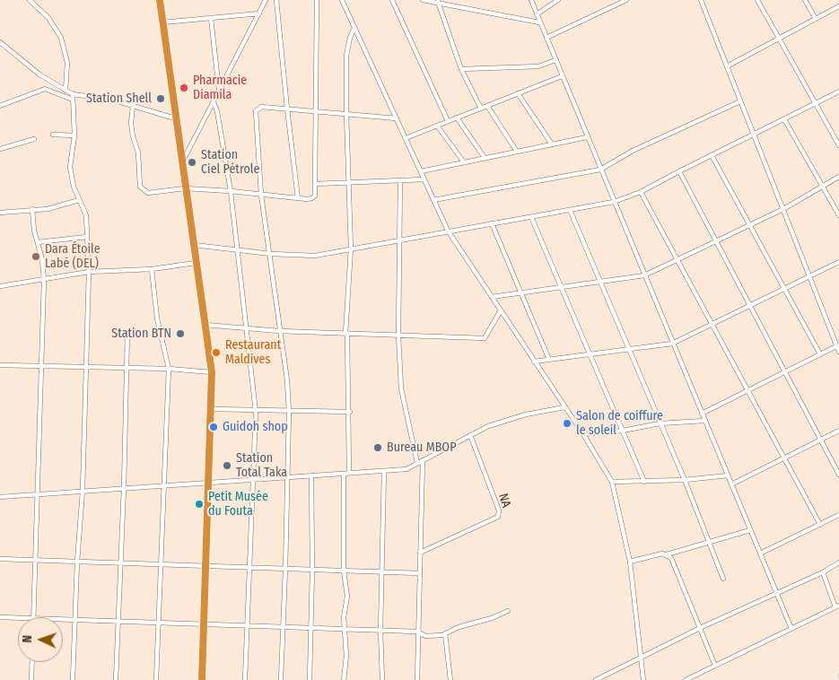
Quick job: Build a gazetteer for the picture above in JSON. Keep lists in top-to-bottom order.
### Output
{
  "streets": {
    "street": ["NA"]
  },
  "places": [
    "Pharmacie Diamila",
    "Station Shell",
    "Station Ciel Pétrole",
    "Dara Étoile Labé (DEL)",
    "Station BTN",
    "Restaurant Maldives",
    "Salon de coiffure le soleil",
    "Guidoh shop",
    "Bureau MBOP",
    "Station Total Taka",
    "Petit Musée du Fouta"
  ],
  "north": "left"
}
